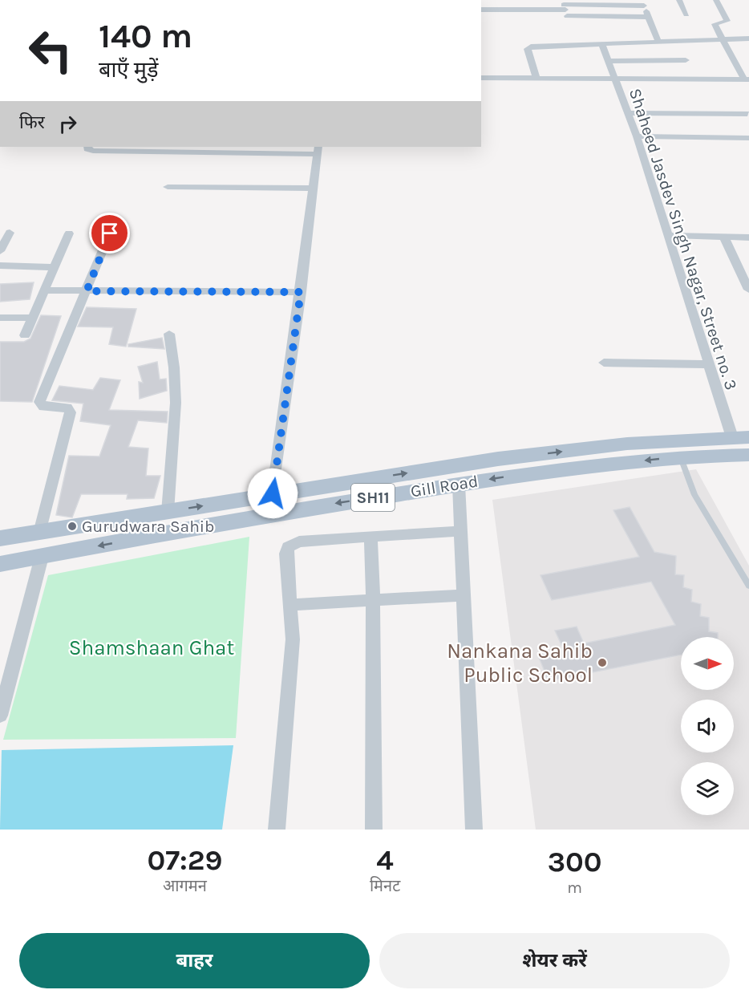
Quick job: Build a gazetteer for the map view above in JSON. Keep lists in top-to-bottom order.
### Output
{
  "streets": {
    "main road": ["Gill Road", "SH11"],
    "street": ["Shaheed Jasdev Singh Nagar, Street no. 3"]
  },
  "crossings": [
    ["Shaheed Jasdev Singh Nagar, Street no. 3", "Gill Road"]
  ],
  "parks": ["Shamshaan Ghat"],
  "places": ["Gurudwara Sahib", "Nankana Sahib Public School"],
  "north": "right",
  "page": {
    "turn": ["140 m", "बाएँ मुड़ें"],
    "then": "फिर",
    "eta": [
      "07:29",
      "आगमन",
      "4",
      "मिनट",
      "300",
      "m"
    ],
    "buttons": ["बाहर", "शेयर करें"]
  }
}
